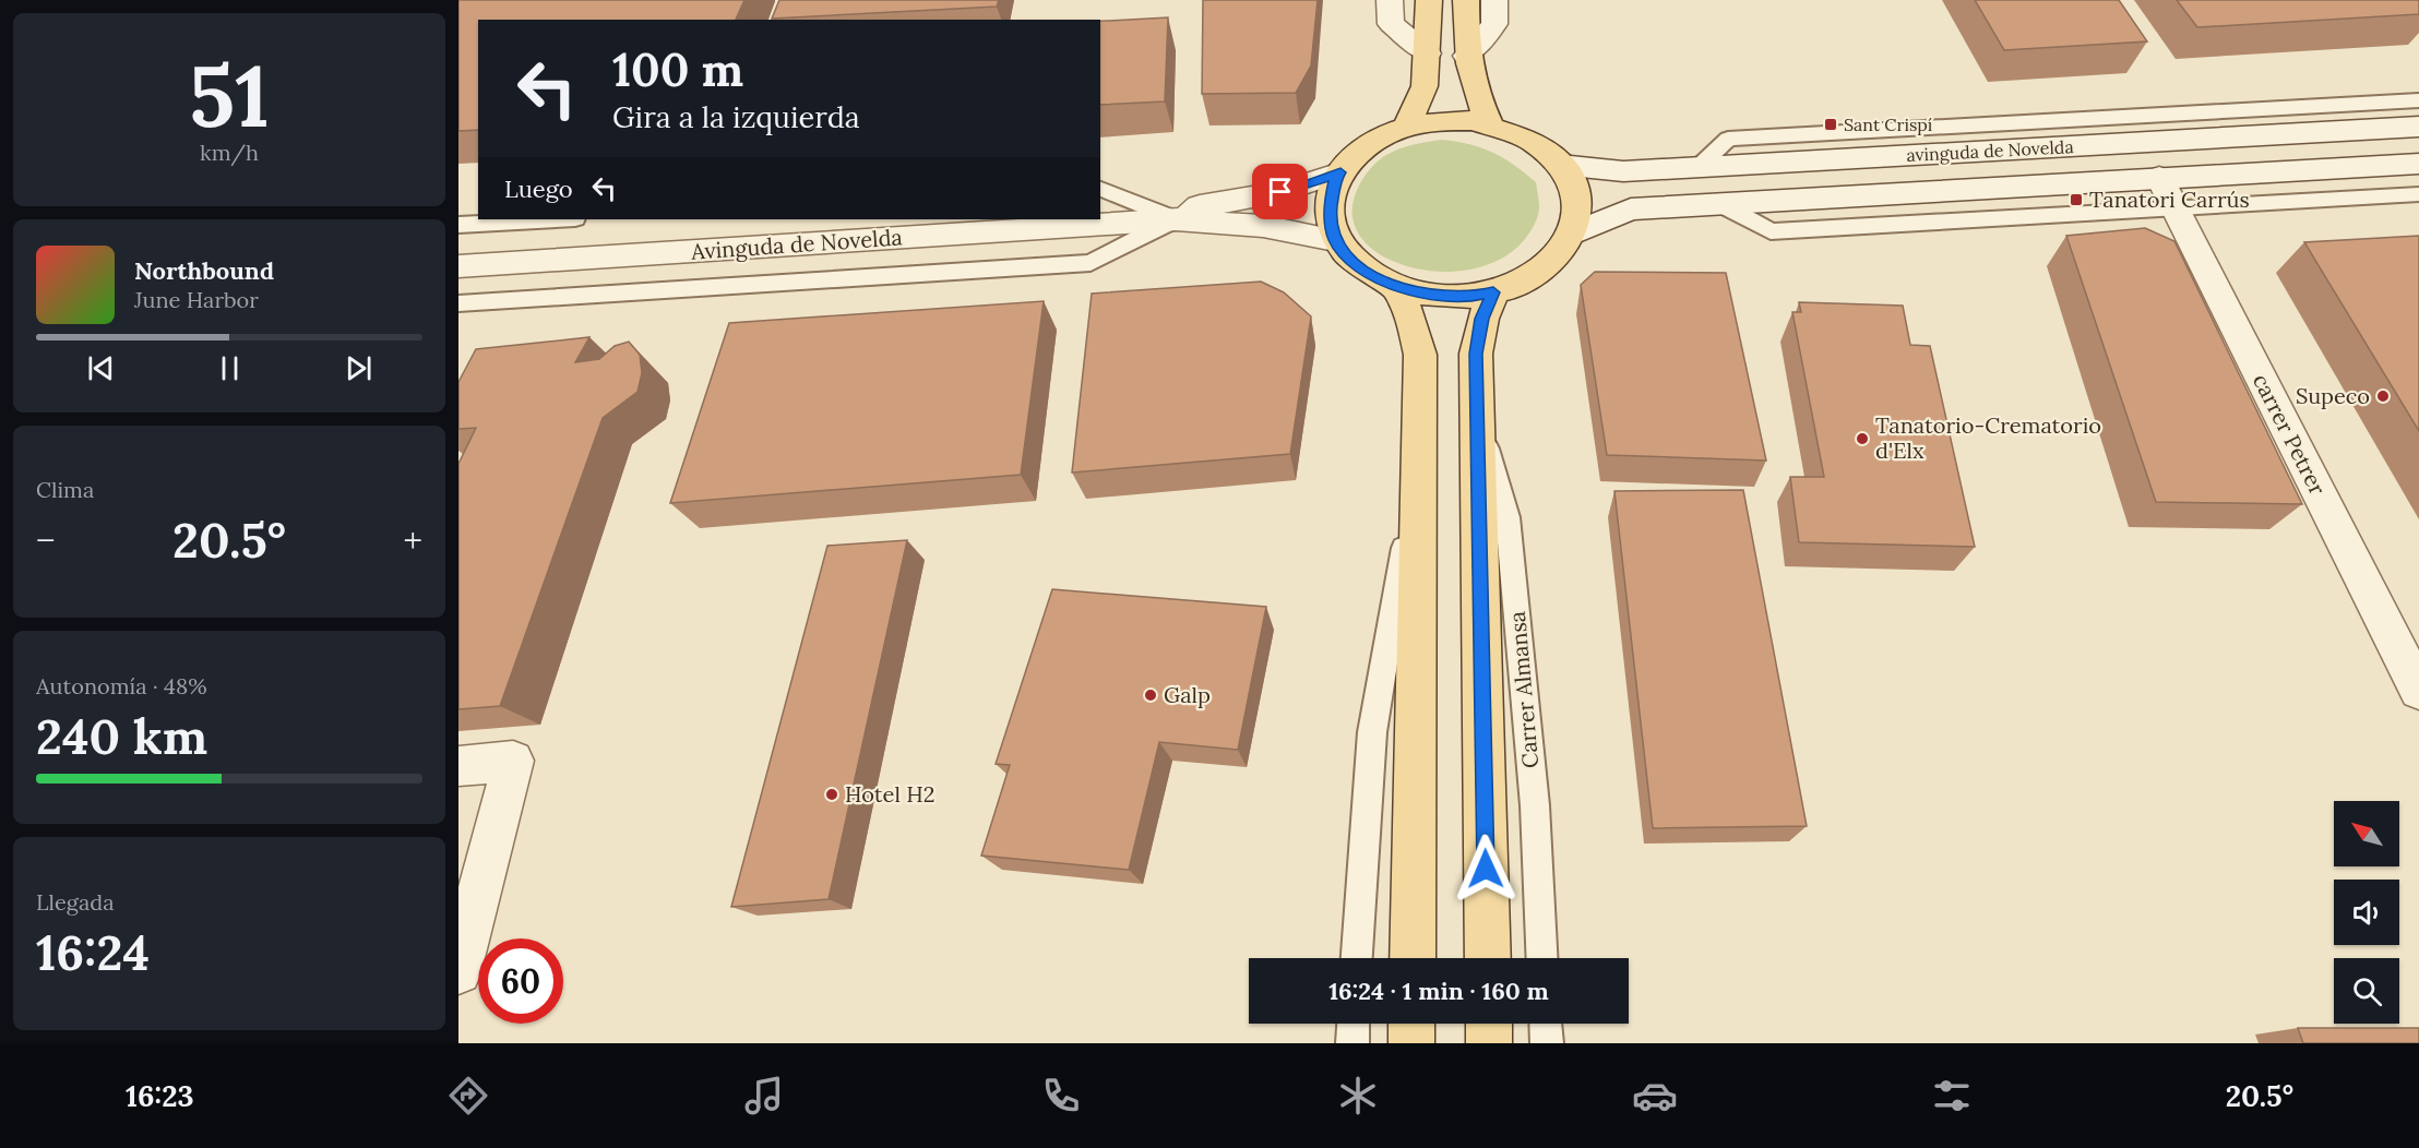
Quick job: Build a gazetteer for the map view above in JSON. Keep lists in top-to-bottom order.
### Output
{
  "streets": {
    "main road": ["Carrer Almansa"],
    "street": ["avinguda de Novelda", "Avinguda de Novelda", "carrer Petrer"]
  },
  "crossings": [
    ["avinguda de Novelda", "Avinguda de Novelda"],
    ["avinguda de Novelda", "carrer Petrer"],
    ["avinguda de Novelda", "Carrer Almansa"],
    ["Avinguda de Novelda", "Carrer Almansa"]
  ],
  "places": {
    "transit": ["Sant Crispí", "Tanatori Carrús"],
    "other": [
      "Supeco",
      "Tanatorio-Crematorio d'Elx",
      "Galp",
      "Hotel H2"
    ]
  },
  "north": "top left",
  "page": {
    "tile": [
      ["51", "km/h"],
      "Clima",
      ["Autonomía · 48%", "240 km"],
      ["Llegada", "16:24"]
    ],
    "turn": ["100 m", "Gira a la izquierda"],
    "then": "Luego",
    "song": ["Northbound", "June Harbor"],
    "heat": ["−", "20.5°", "+"],
    "limit": "60",
    "trip": "16:24 · 1 min · 160 m",
    "tabs": ["16:23", "20.5°"]
  }
}
